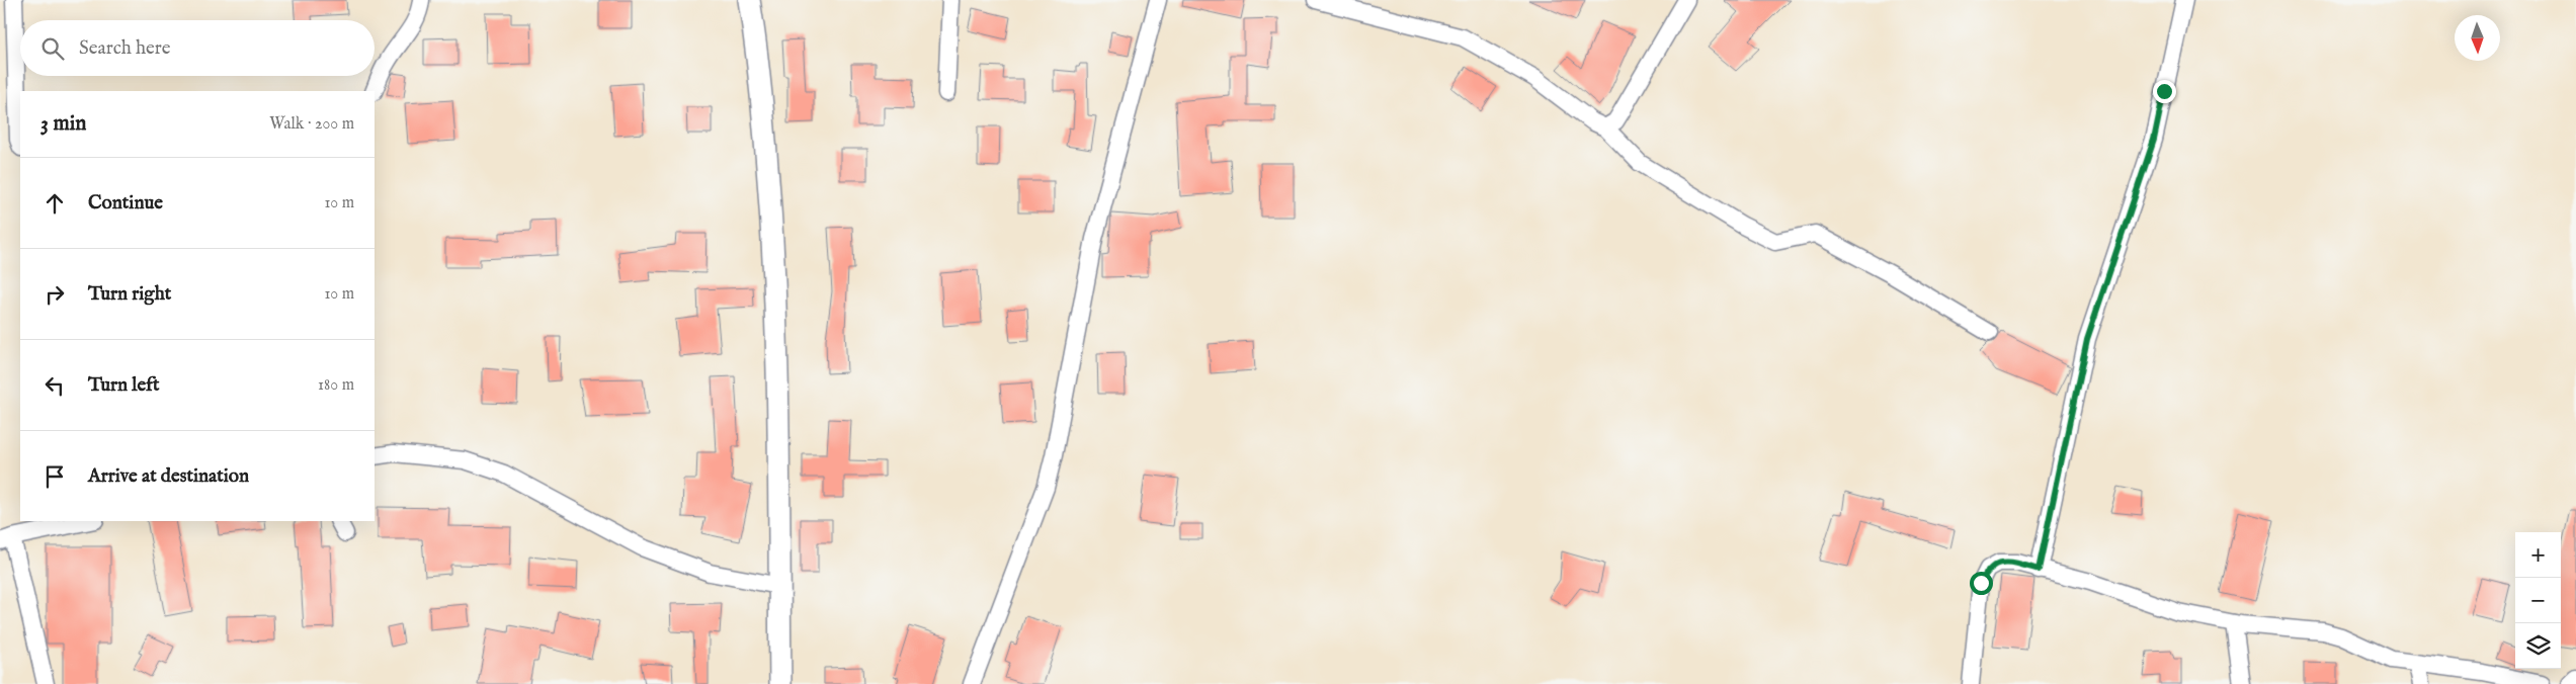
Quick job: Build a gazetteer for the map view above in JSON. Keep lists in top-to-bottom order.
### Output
{
  "north": "bottom",
  "page": {
    "search": "Search here",
    "heading": ["3 min", "Walk · 200 m"],
    "list": [
      ["Continue", "10 m"],
      ["Turn right", "10 m"],
      ["Turn left", "180 m"],
      "Arrive at destination"
    ],
    "map_buttons": ["+", "−"]
  }
}
